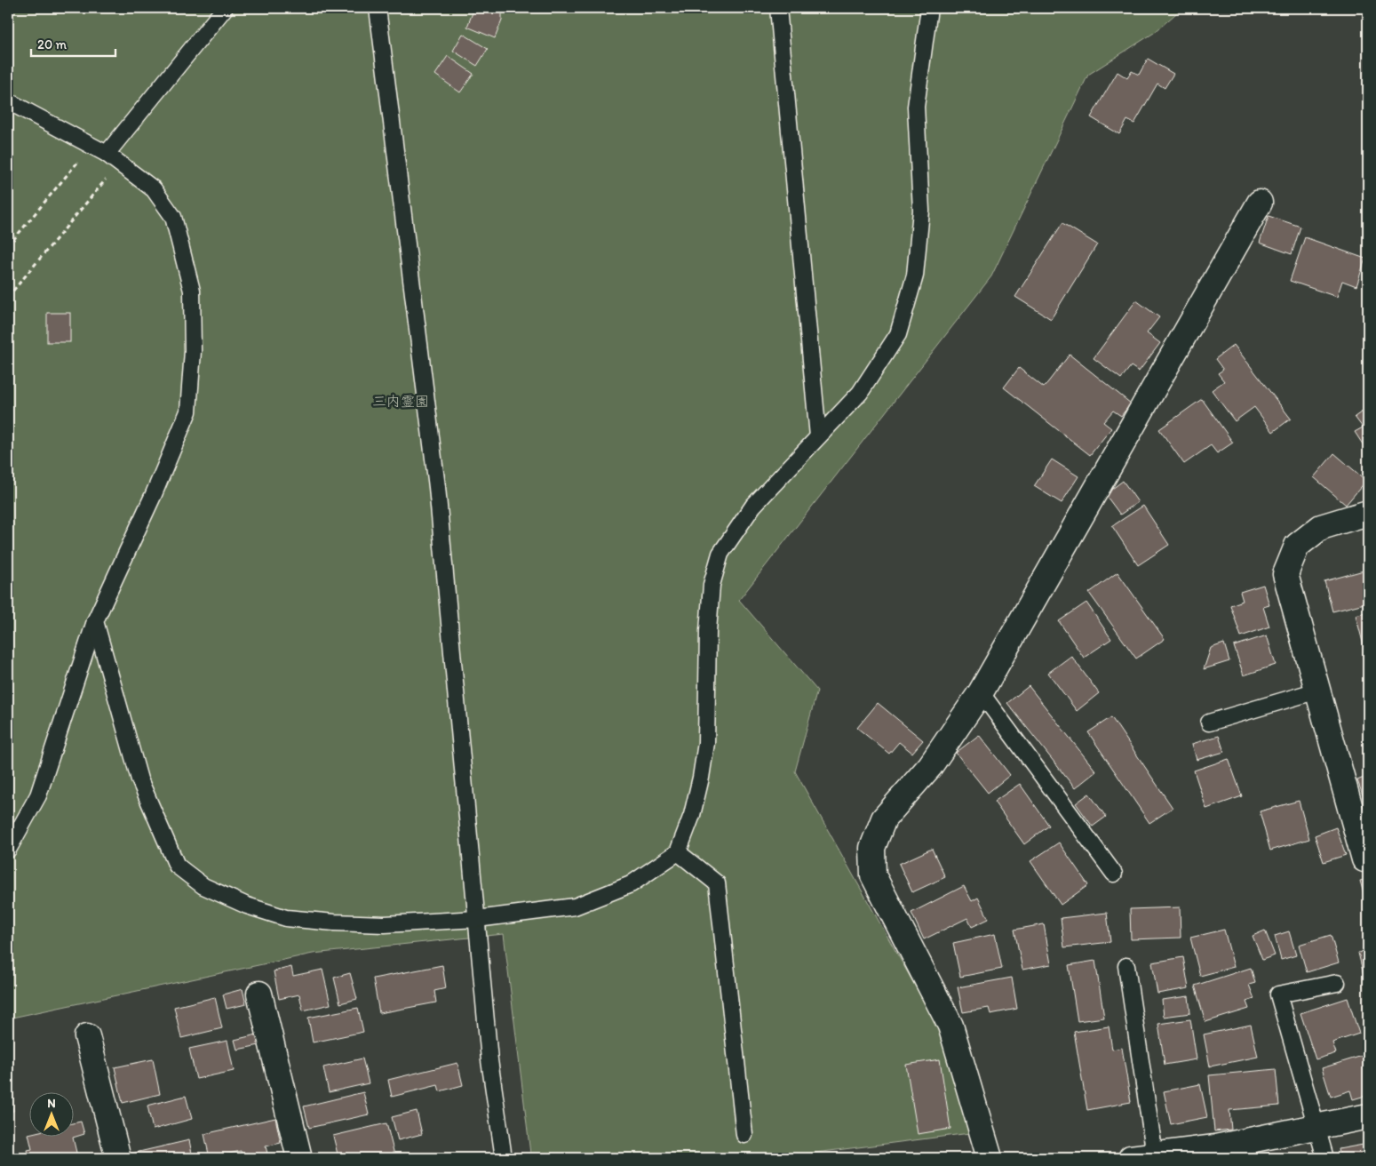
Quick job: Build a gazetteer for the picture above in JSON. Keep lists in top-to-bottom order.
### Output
{
  "parks": ["三内霊園"],
  "scale_bar": "20 m",
  "north": "top"
}
